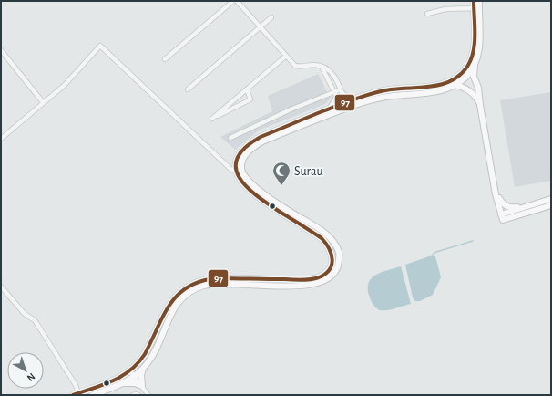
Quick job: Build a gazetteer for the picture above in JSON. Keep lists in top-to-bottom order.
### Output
{
  "places": {
    "mosque": ["Surau"]
  },
  "lines": ["transit line 97"],
  "north": "bottom right"
}
